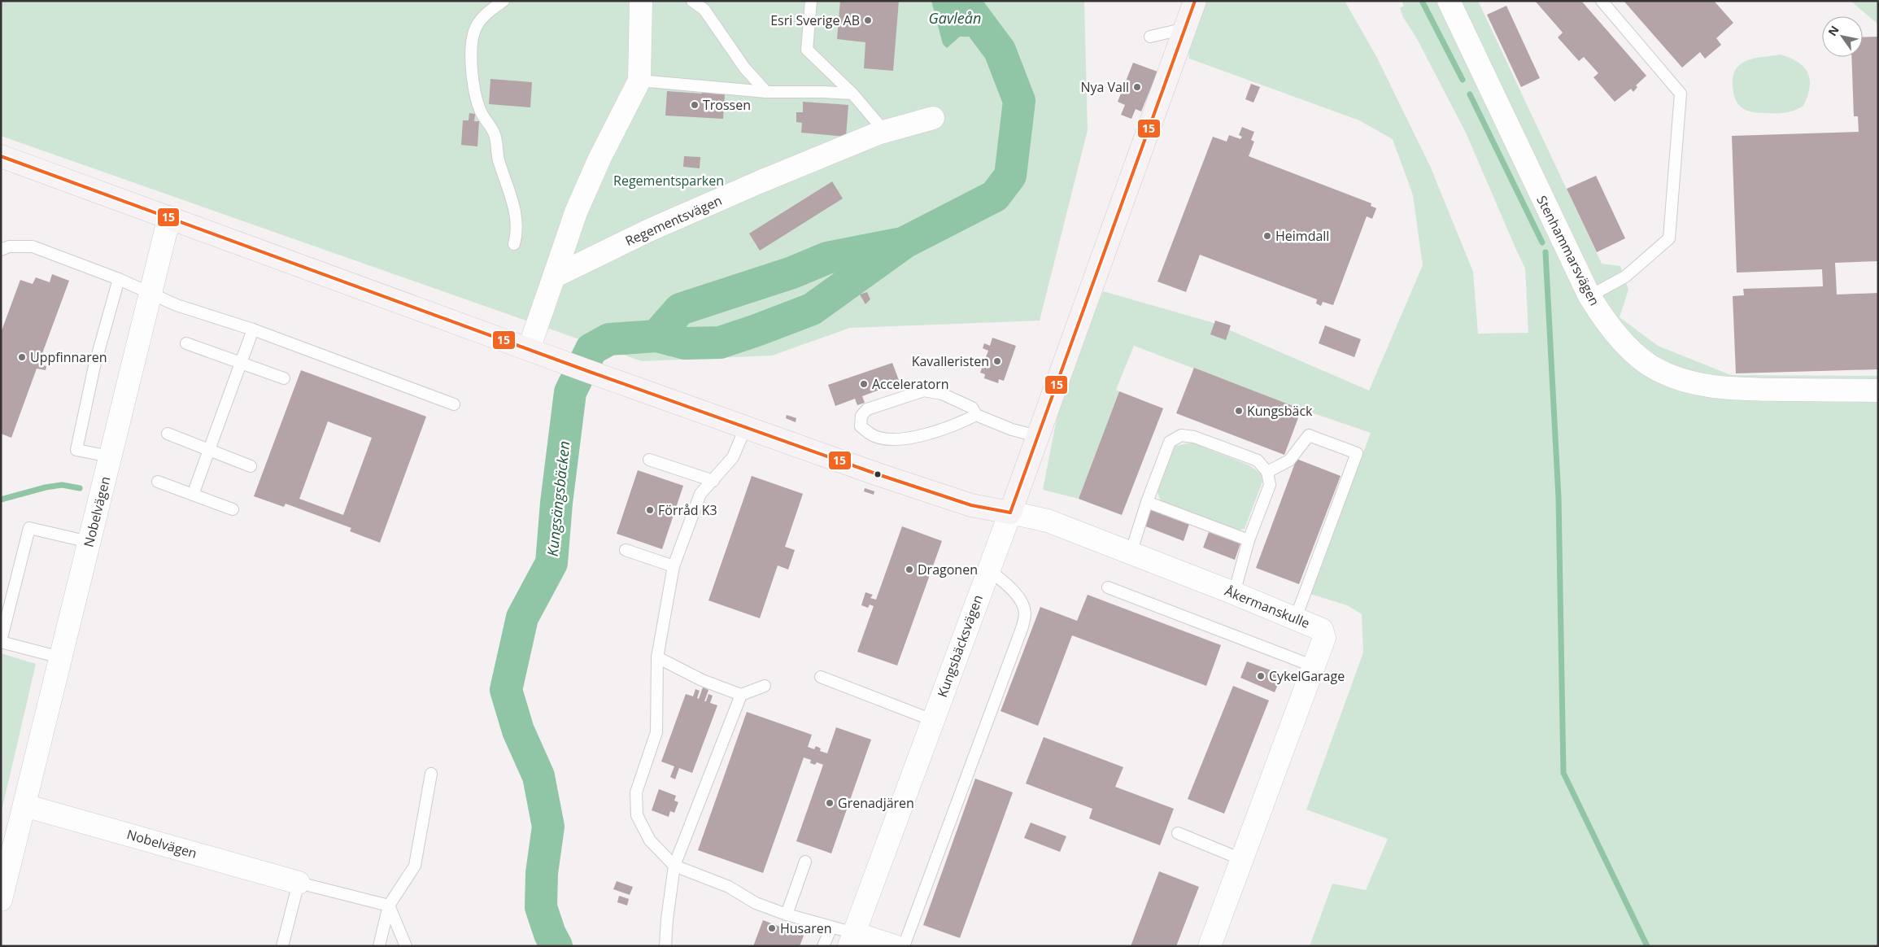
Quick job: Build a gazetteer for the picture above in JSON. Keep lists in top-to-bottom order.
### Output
{
  "streets": {
    "street": [
      "Regementsvägen",
      "Stenhammarsvägen",
      "Nobelvägen",
      "Åkermanskulle",
      "Kungsbäcksvägen"
    ]
  },
  "crossings": [
    ["Åkermanskulle", "Kungsbäcksvägen"]
  ],
  "water": ["Gavleån", "Kungsängsbäcken"],
  "parks": ["Regementsparken"],
  "places": [
    "Esri Sverige AB",
    "Nya Vall",
    "Trossen",
    "Heimdall",
    "Uppfinnaren",
    "Kavalleristen",
    "Acceleratorn",
    "Kungsbäck",
    "Förråd K3",
    "Dragonen",
    "CykelGarage",
    "Grenadjären",
    "Husaren"
  ],
  "lines": ["transit line 15"],
  "north": "top left"
}
